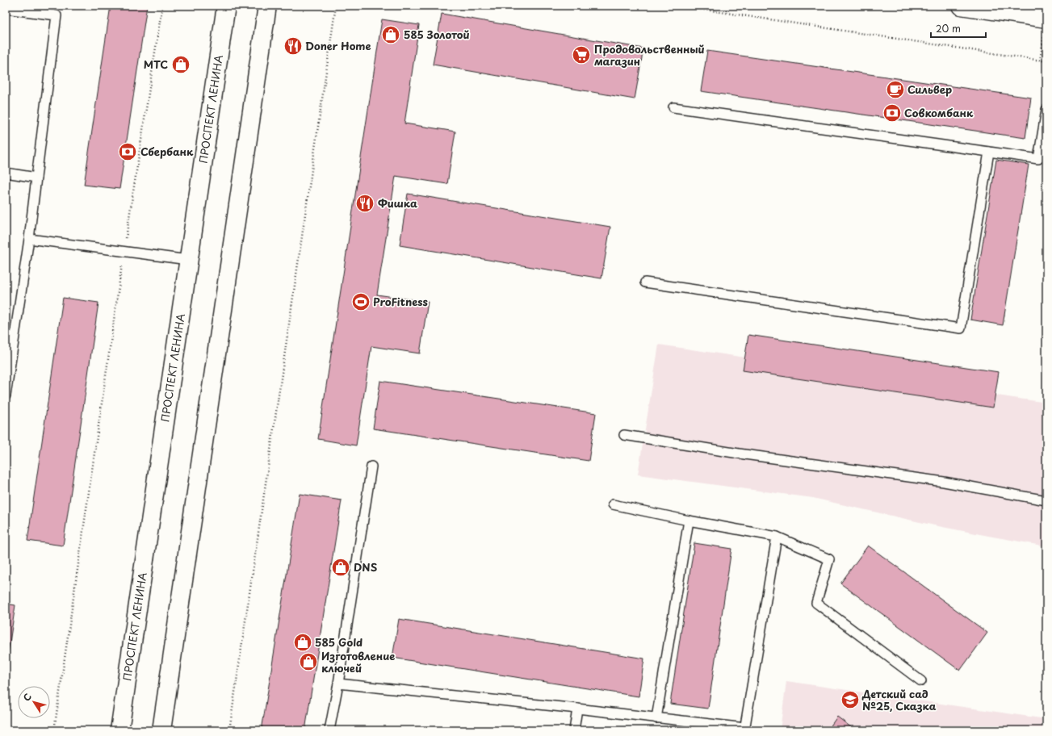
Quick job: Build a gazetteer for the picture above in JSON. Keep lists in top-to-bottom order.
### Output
{
  "streets": {
    "main road": ["ПРОСПЕКТ ЛЕНИНА"]
  },
  "places": {
    "shop": [
      "585 Золотой",
      "МТС",
      "DNS",
      "585 Gold",
      "Изготовление ключей"
    ],
    "restaurant": ["Doner Home", "Фишка"],
    "supermarket": ["Продовольственный магазин"],
    "cafe": ["Сильвер"],
    "bank": ["Совкомбанк", "Сбербанк"],
    "sports": ["ProFitness"],
    "school or university": ["Детский сад №25, Сказка"]
  },
  "scale_bar": "20 m",
  "north": "top left"
}
